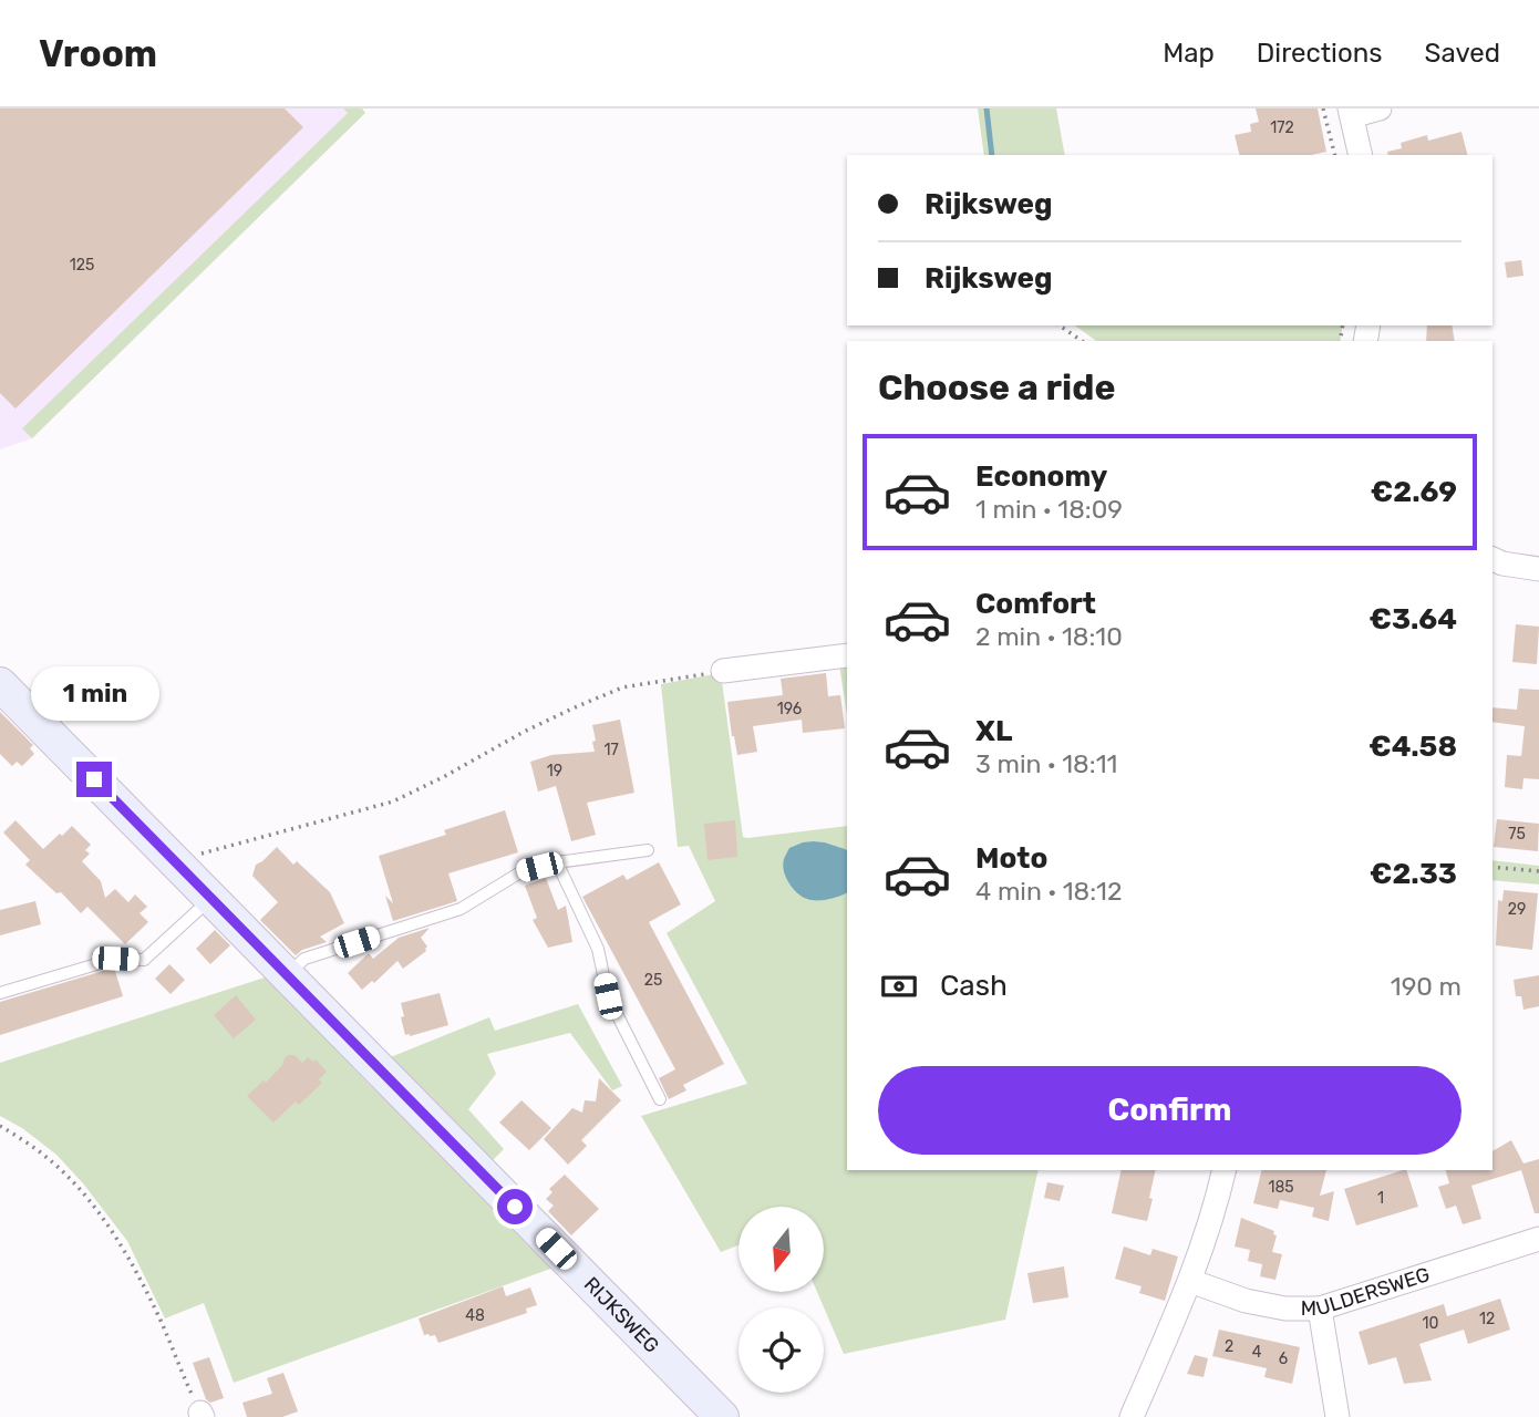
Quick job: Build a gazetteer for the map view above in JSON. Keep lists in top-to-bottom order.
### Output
{
  "streets": {
    "main road": ["RIJKSWEG"],
    "street": ["MULDERSWEG"]
  },
  "house_numbers": [
    "172",
    "125",
    "196",
    "17",
    "19",
    "75",
    "29",
    "25",
    "185",
    "1",
    "48",
    "12",
    "10",
    "2",
    "4",
    "6"
  ],
  "north": "bottom",
  "page": {
    "header": "Vroom",
    "nav": ["Map", "Directions", "Saved"],
    "banner": ["Rijksweg", "Rijksweg"],
    "heading": "Choose a ride",
    "list": [
      {
        "name": "Economy",
        "note": "1 min · 18:09",
        "value": "€2.69"
      },
      {
        "name": "Comfort",
        "note": "2 min · 18:10",
        "value": "€3.64"
      },
      {
        "name": "XL",
        "note": "3 min · 18:11",
        "value": "€4.58"
      },
      {
        "name": "Moto",
        "note": "4 min · 18:12",
        "value": "€2.33"
      }
    ],
    "bubble": "1 min",
    "pay": ["Cash", "190 m"],
    "buttons": "Confirm"
  }
}
